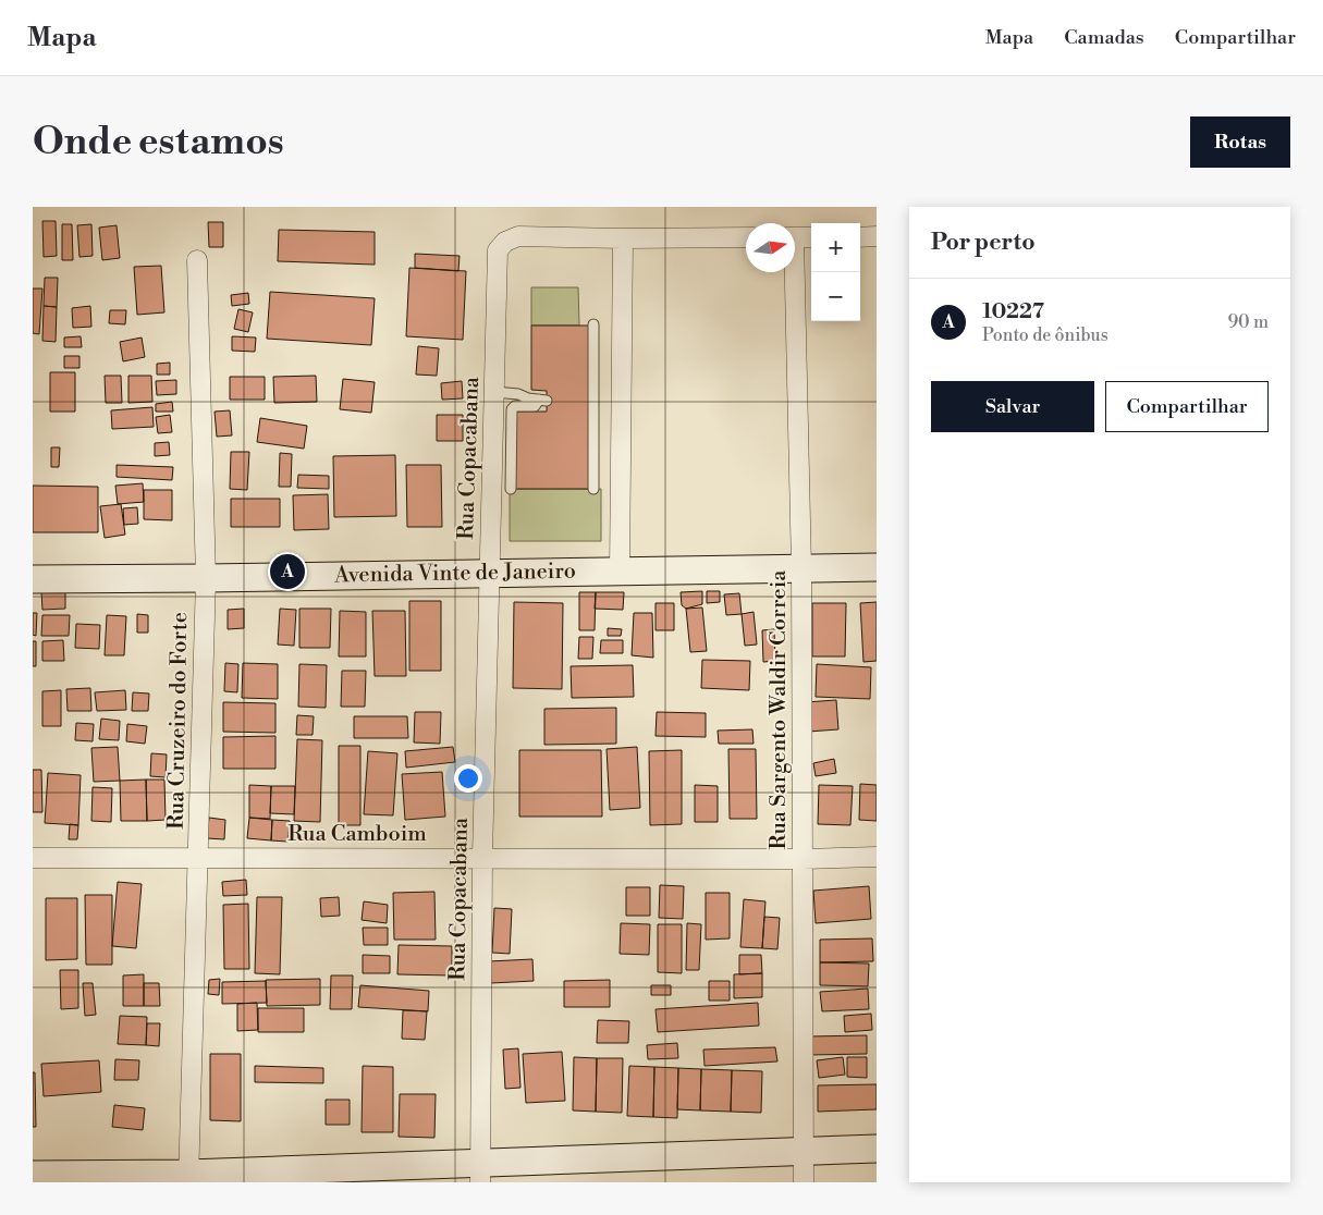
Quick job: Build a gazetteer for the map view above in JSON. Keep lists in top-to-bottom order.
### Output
{
  "streets": {
    "street": [
      "Rua Copacabana",
      "Avenida Vinte de Janeiro",
      "Rua Sargento Waldir Correia",
      "Rua Cruzeiro do Forte",
      "Rua Camboim"
    ]
  },
  "crossings": [
    ["Rua Copacabana", "Avenida Vinte de Janeiro"],
    ["Rua Copacabana", "Rua Camboim"],
    ["Avenida Vinte de Janeiro", "Rua Sargento Waldir Correia"],
    ["Avenida Vinte de Janeiro", "Rua Cruzeiro do Forte"],
    ["Rua Sargento Waldir Correia", "Rua Camboim"],
    ["Rua Cruzeiro do Forte", "Rua Camboim"]
  ],
  "north": "right",
  "page": {
    "header": "Mapa",
    "nav": ["Mapa", "Camadas", "Compartilhar"],
    "buttons": [
      "Rotas",
      ["Salvar", "Compartilhar"]
    ],
    "title": "Onde estamos",
    "heading": "Por perto",
    "map_buttons": ["+", "−"],
    "list": [
      {
        "mark": "A",
        "name": "10227",
        "note": "Ponto de ônibus",
        "value": "90 m"
      }
    ],
    "pins": "A"
  }
}
